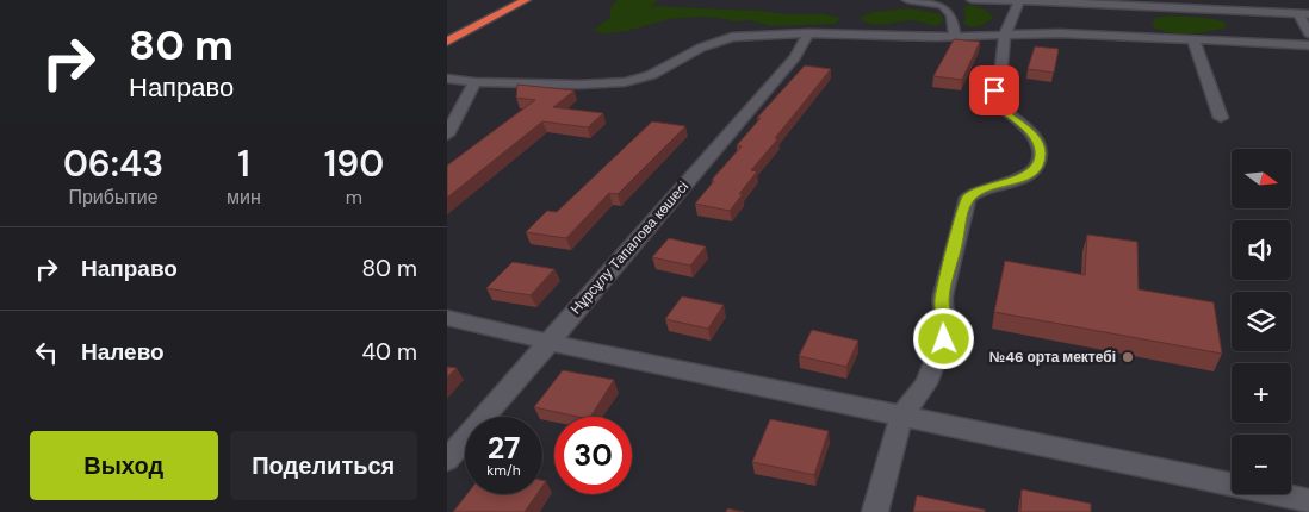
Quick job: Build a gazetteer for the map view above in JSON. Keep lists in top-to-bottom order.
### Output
{
  "streets": {
    "street": ["Нұрсұлу Тапалова көшесі"]
  },
  "places": ["№46 орта мектебі"],
  "north": "right",
  "page": {
    "turn": ["80 m", "Направо"],
    "eta": [
      "06:43",
      "Прибытие",
      "1",
      "мин",
      "190",
      "m"
    ],
    "map_buttons": ["+", "−"],
    "list": [
      {
        "name": "Направо",
        "value": "80 m"
      },
      {
        "name": "Налево",
        "value": "40 m"
      }
    ],
    "speed": "27 km/h",
    "limit": "30",
    "buttons": ["Выход", "Поделиться"]
  }
}
